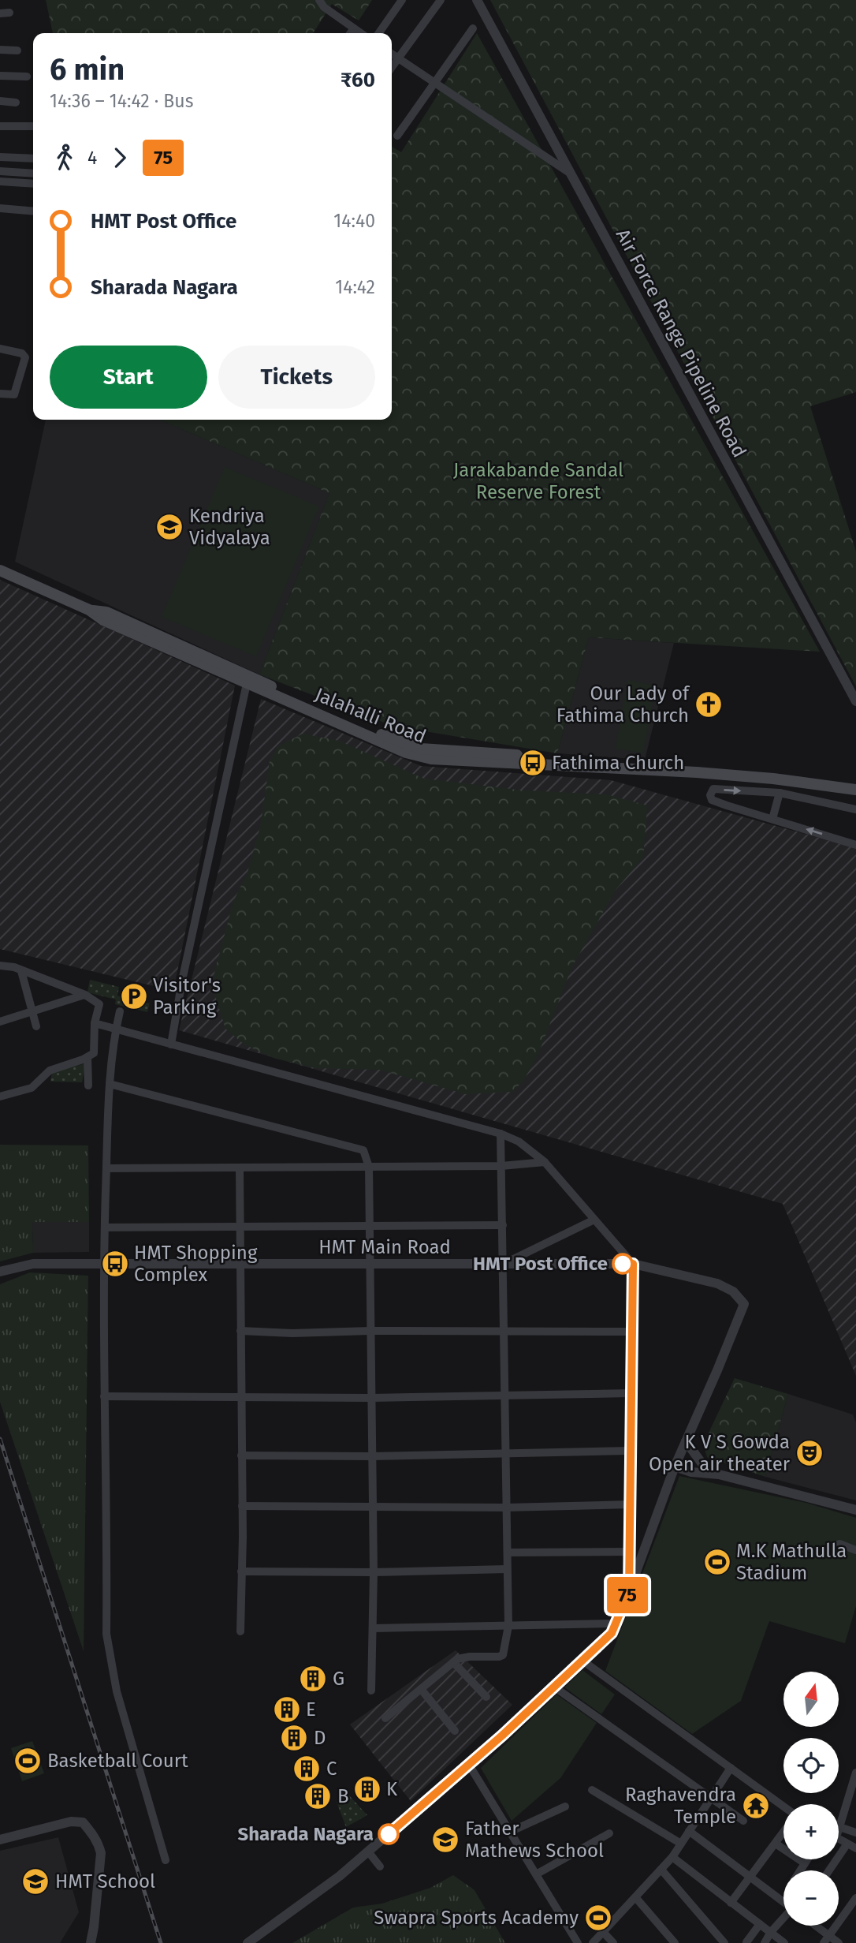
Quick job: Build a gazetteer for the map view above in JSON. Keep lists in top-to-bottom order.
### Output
{
  "streets": {
    "main road": ["Jalahalli Road"],
    "street": ["Air Force Range Pipeline Road", "HMT Main Road"]
  },
  "parks": ["Jarakabande Sandal Reserve Forest"],
  "places": {
    "school or university": ["Kendriya Vidyalaya", "Father Mathews School", "HMT School"],
    "church": ["Our Lady of Fathima Church"],
    "bus stop": ["Fathima Church", "HMT Shopping Complex"],
    "parking": ["Visitor's Parking"],
    "other": ["HMT Post Office", "Sharada Nagara"],
    "theatre": ["K V S Gowda Open air theater"],
    "sports": ["M.K Mathulla Stadium", "Basketball Court", "Swapra Sports Academy"],
    "building": [
      "G",
      "E",
      "D",
      "C",
      "K",
      "B"
    ],
    "temple": ["Raghavendra Temple"]
  },
  "lines": ["bus line 75"],
  "north": "top",
  "page": {
    "on_map": "75",
    "heading": ["6 min", "14:36 – 14:42 · Bus", "₹60"],
    "legs": ["4", "75"],
    "list": [
      {
        "name": "HMT Post Office",
        "value": "14:40"
      },
      {
        "name": "Sharada Nagara",
        "value": "14:42"
      }
    ],
    "buttons": ["Start", "Tickets"],
    "map_buttons": ["+", "−"]
  }
}
